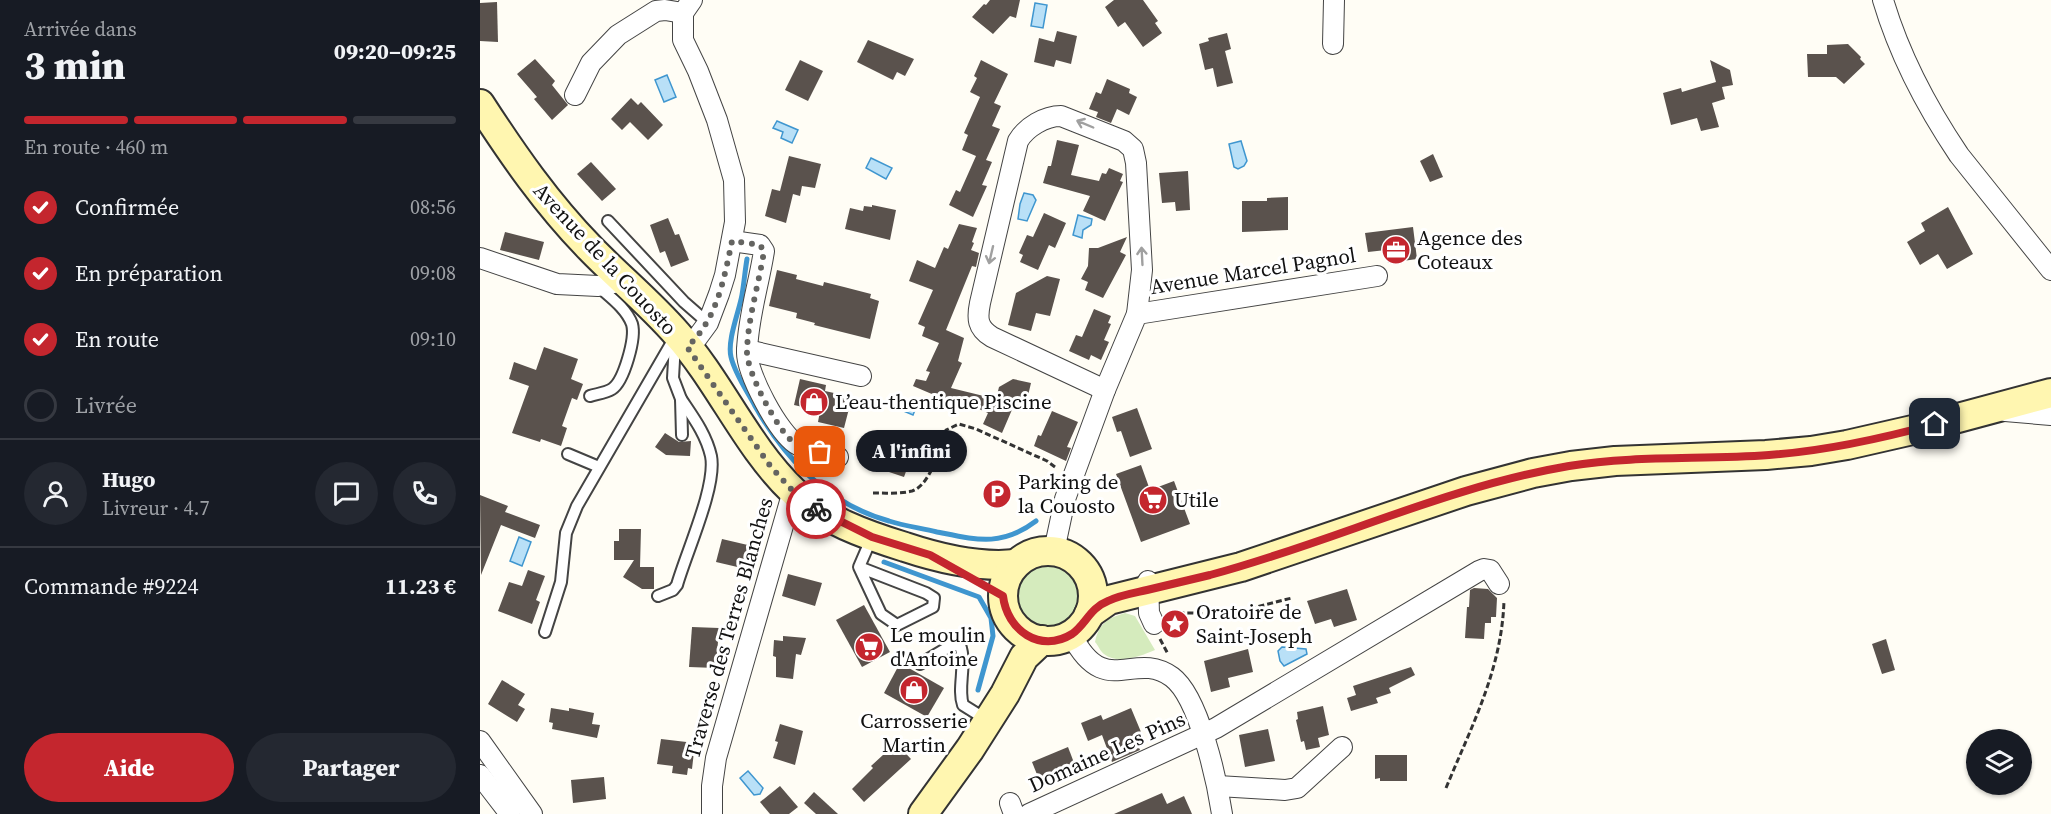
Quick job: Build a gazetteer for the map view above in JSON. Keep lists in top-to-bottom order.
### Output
{
  "streets": {
    "main road": ["Avenue de la Couosto"],
    "street": ["Avenue Marcel Pagnol", "Traverse des Terres Blanches", "Domaine Les Pins"]
  },
  "crossings": [
    ["Avenue de la Couosto", "Avenue Marcel Pagnol"],
    ["Avenue de la Couosto", "Traverse des Terres Blanches"]
  ],
  "places": {
    "office": ["Agence des Coteaux"],
    "shop": ["L’eau-thentique Piscine", "Carrosserie Martin"],
    "other": ["A l'infini"],
    "parking": ["Parking de la Couosto"],
    "supermarket": ["Utile", "Le moulin d'Antoine"],
    "place": ["Oratoire de Saint-Joseph"]
  },
  "page": {
    "heading": ["3 min", "Arrivée dans", "09:20–09:25"],
    "panel": [
      "Hugo",
      "Livreur · 4.7",
      "Commande #9224",
      "11.23 €"
    ],
    "bar": "En route · 460 m",
    "list": [
      ["Confirmée", "08:56"],
      ["En préparation", "09:08"],
      ["En route", "09:10"],
      "Livrée"
    ],
    "bubble": "A l'infini",
    "buttons": ["Aide", "Partager"]
  }
}
